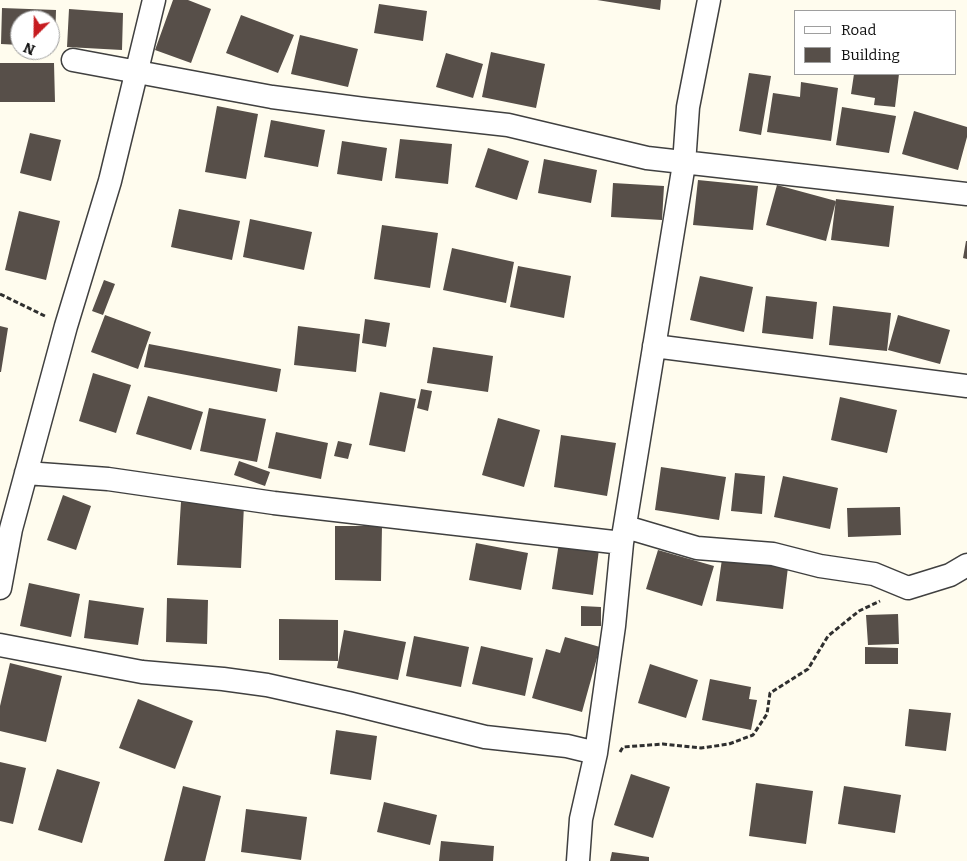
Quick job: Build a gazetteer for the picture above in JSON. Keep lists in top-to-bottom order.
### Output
{
  "legend": ["Road", "Building"],
  "north": "bottom left"
}
